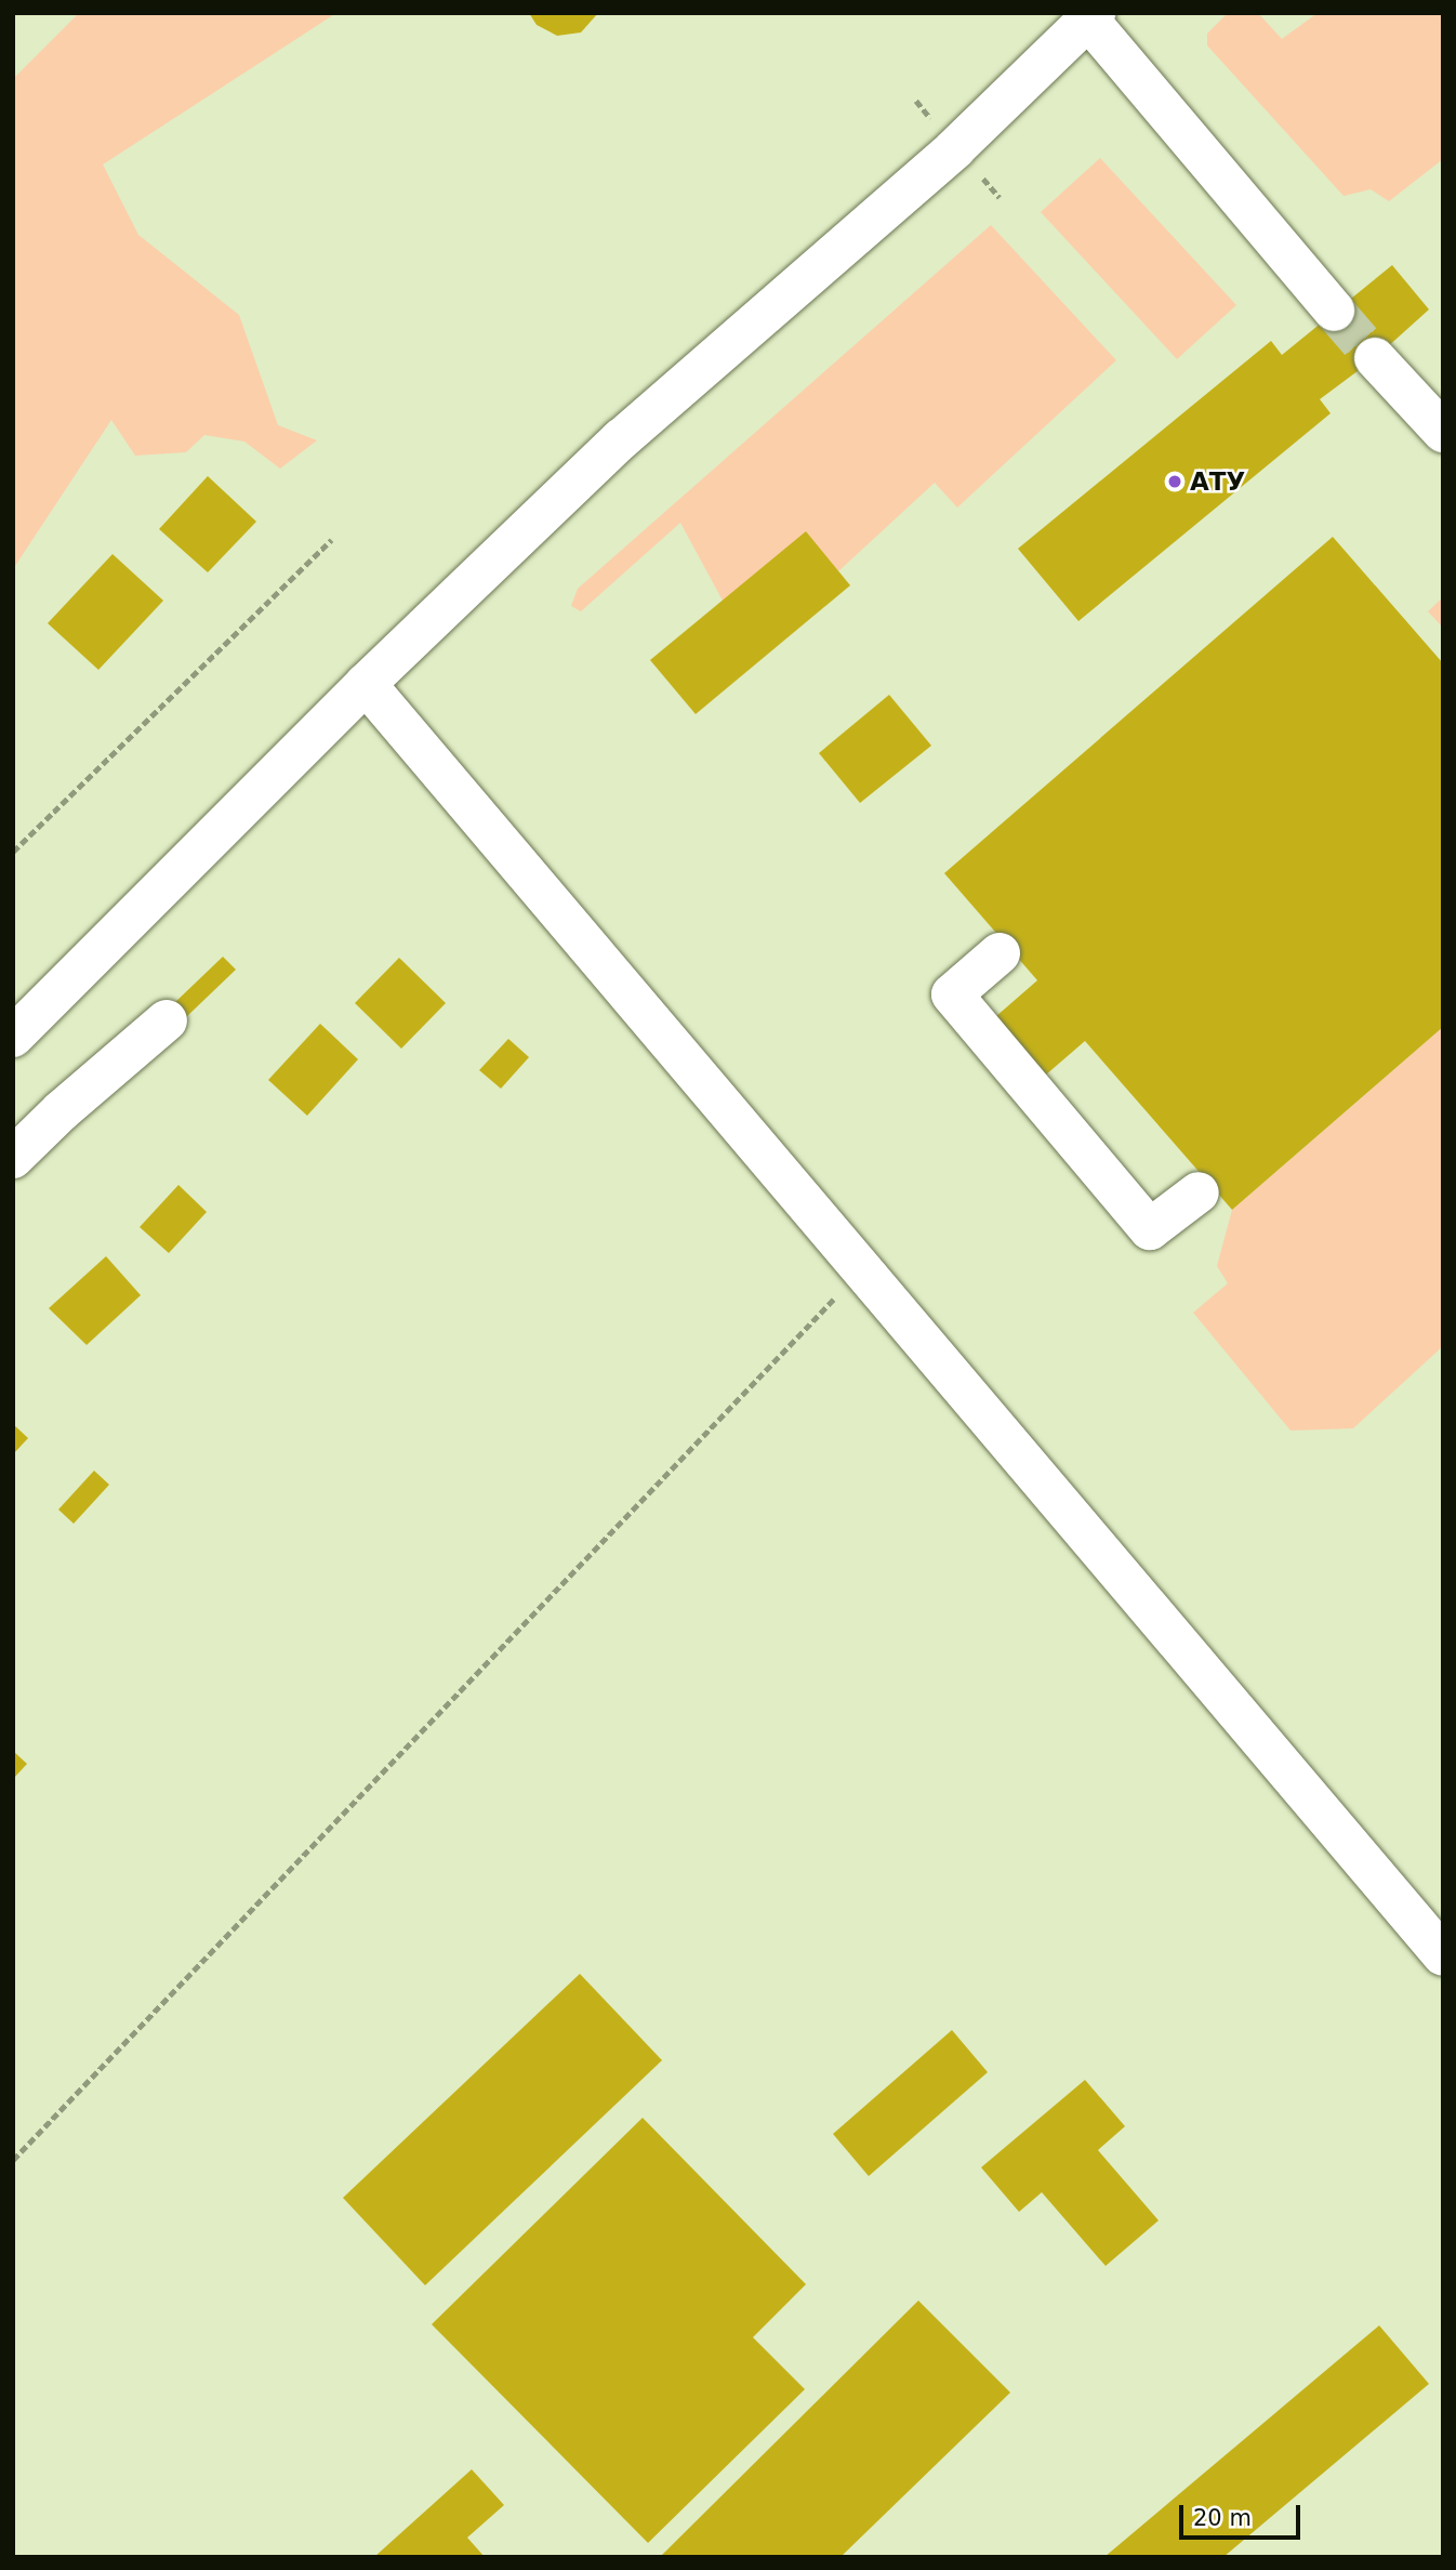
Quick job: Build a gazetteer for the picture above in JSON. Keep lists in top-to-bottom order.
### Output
{
  "places": ["АТУ"],
  "scale_bar": "20 m"
}
